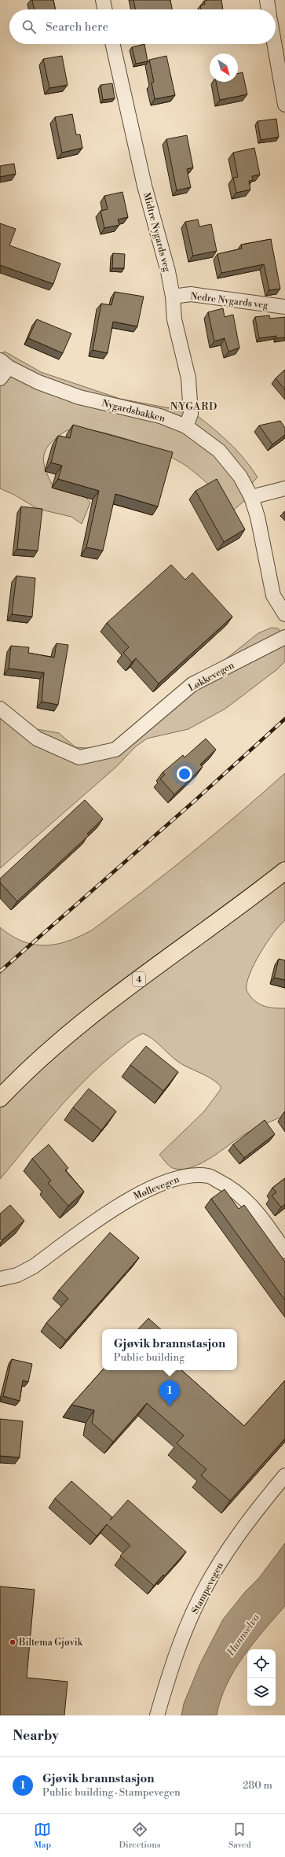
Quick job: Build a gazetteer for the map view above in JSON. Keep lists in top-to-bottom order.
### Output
{
  "streets": {
    "highway": ["4"],
    "street": [
      "Midtre Nygards veg",
      "Nedre Nygards veg",
      "Nygardsbakken",
      "Løkkevegen",
      "Møllevegen",
      "Stampevegen"
    ]
  },
  "crossings": [
    ["Midtre Nygards veg", "Nedre Nygards veg"],
    ["Midtre Nygards veg", "Nygardsbakken"]
  ],
  "districts": ["NYGARD"],
  "water": ["Hunnselva"],
  "places": ["Biltema Gjøvik"],
  "north": "bottom right",
  "page": {
    "search": "Search here",
    "popup": ["Gjøvik brannstasjon", "Public building"],
    "pins": "1",
    "heading": "Nearby",
    "list": [
      {
        "mark": "1",
        "name": "Gjøvik brannstasjon",
        "note": "Public building · Stampevegen",
        "value": "280 m"
      }
    ],
    "nav": ["Map", "Directions", "Saved"]
  }
}
